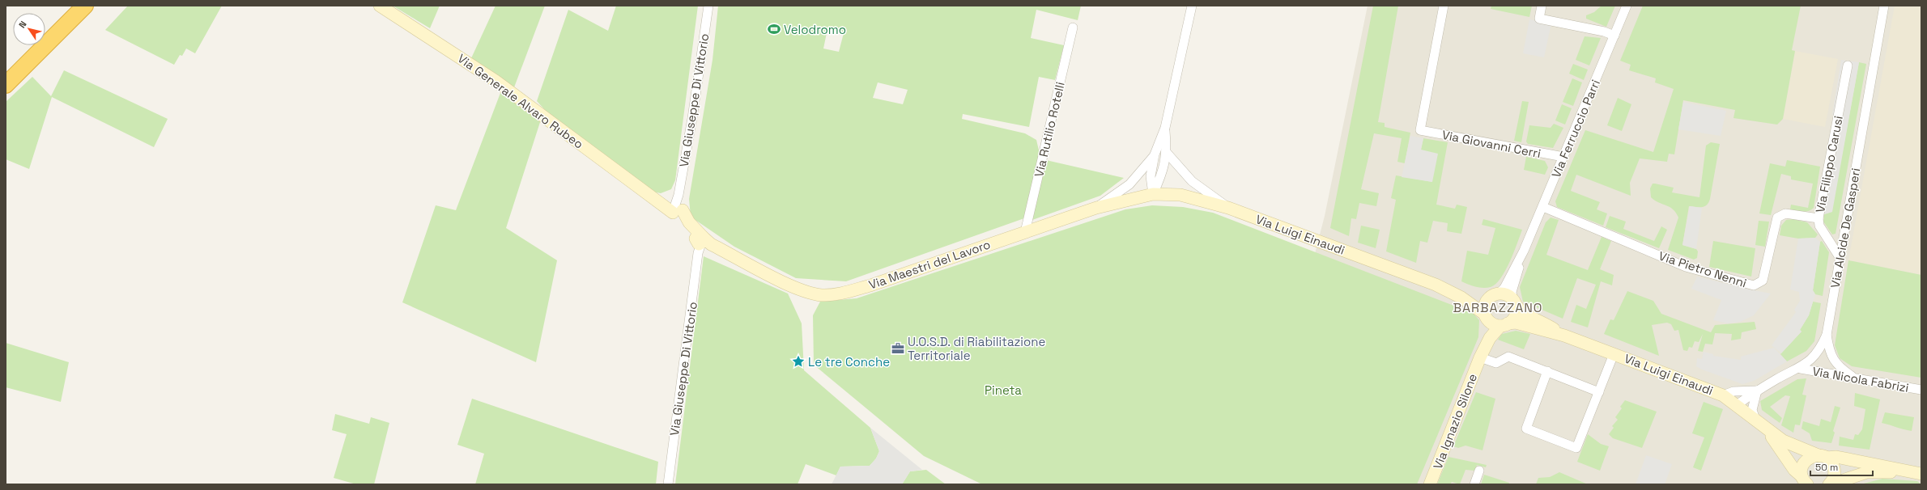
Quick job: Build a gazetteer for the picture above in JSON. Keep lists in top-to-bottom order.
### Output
{
  "streets": {
    "street": [
      "Via Giuseppe Di Vittorio",
      "Via Generale Alvaro Rubeo",
      "Via Ferruccio Parri",
      "Via Rutilio Rotelli",
      "Via Giovanni Cerri",
      "Via Filippo Carusi",
      "Via Alcide De Gasperi",
      "Via Luigi Einaudi",
      "Via Maestri del Lavoro",
      "Via Pietro Nenni",
      "Via Nicola Fabrizi",
      "Via Ignazio Silone"
    ]
  },
  "crossings": [
    ["Via Giuseppe Di Vittorio", "Via Generale Alvaro Rubeo"],
    ["Via Giuseppe Di Vittorio", "Via Maestri del Lavoro"],
    ["Via Generale Alvaro Rubeo", "Via Maestri del Lavoro"],
    ["Via Ferruccio Parri", "Via Giovanni Cerri"],
    ["Via Ferruccio Parri", "Via Luigi Einaudi"],
    ["Via Ferruccio Parri", "Via Pietro Nenni"],
    ["Via Ferruccio Parri", "Via Ignazio Silone"],
    ["Via Rutilio Rotelli", "Via Maestri del Lavoro"],
    ["Via Filippo Carusi", "Via Alcide De Gasperi"],
    ["Via Filippo Carusi", "Via Pietro Nenni"],
    ["Via Alcide De Gasperi", "Via Luigi Einaudi"],
    ["Via Alcide De Gasperi", "Via Nicola Fabrizi"],
    ["Via Luigi Einaudi", "Via Maestri del Lavoro"],
    ["Via Luigi Einaudi", "Via Ignazio Silone"]
  ],
  "districts": ["BARBAZZANO"],
  "parks": ["Pineta"],
  "places": {
    "sports": ["Velodromo"],
    "office": ["U.O.S.D. di Riabilitazione Territoriale"],
    "place": ["Le tre Conche"]
  },
  "scale_bar": "50 m",
  "north": "top left"
}
